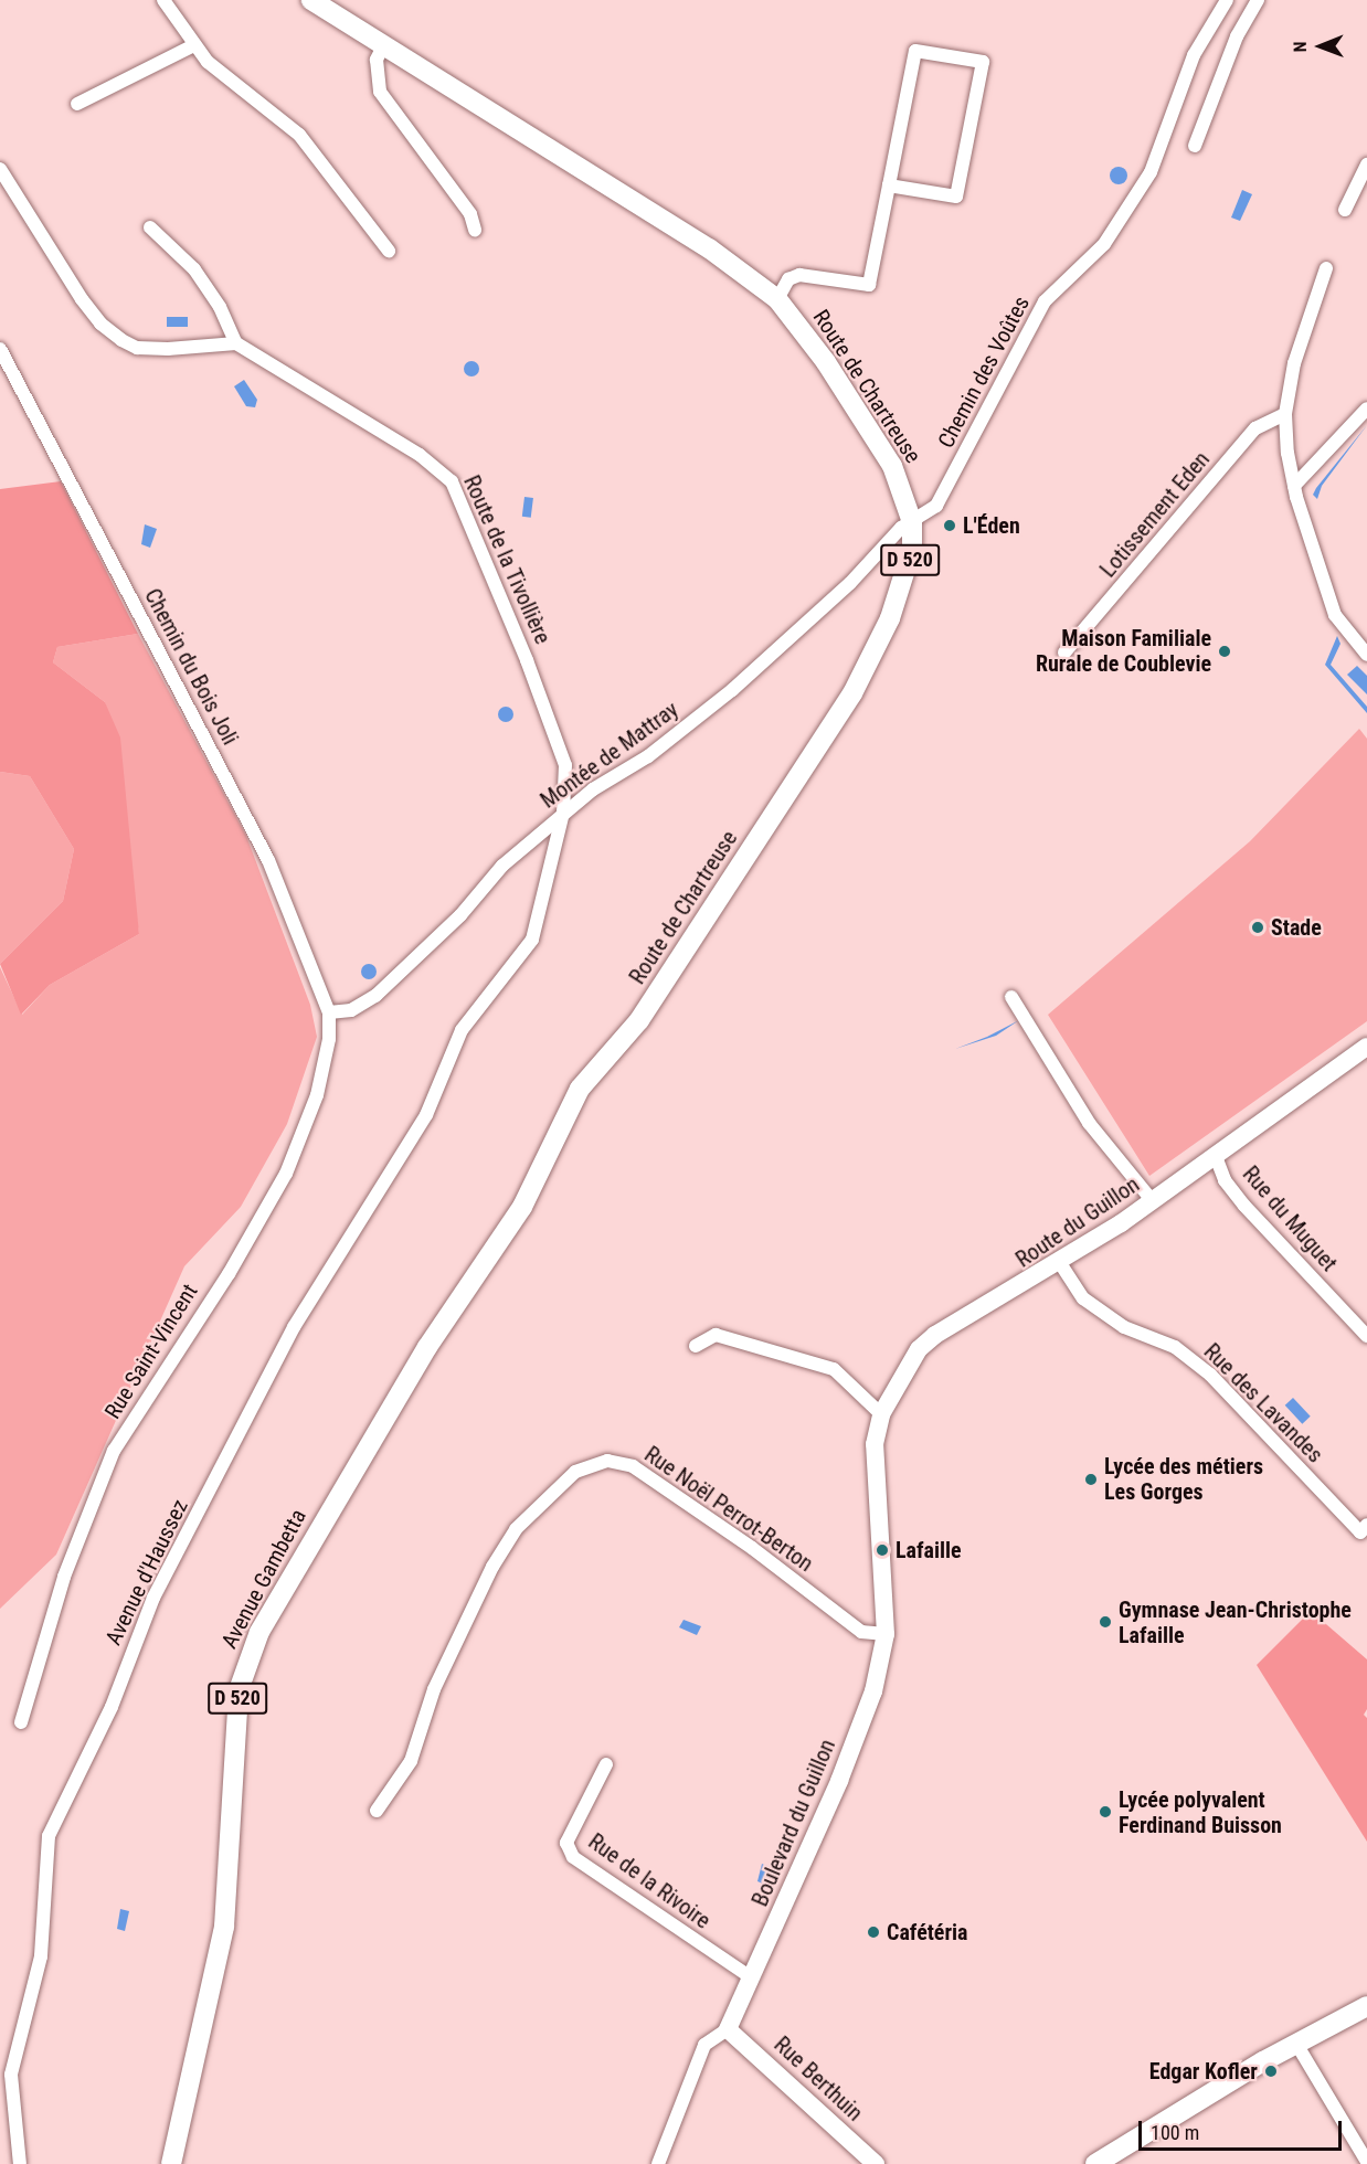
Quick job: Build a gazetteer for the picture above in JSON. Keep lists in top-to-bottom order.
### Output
{
  "streets": {
    "main road": ["Route de Chartreuse", "D 520", "Avenue Gambetta"],
    "street": [
      "Chemin des Voûtes",
      "Lotissement Eden",
      "Route de la Tivollière",
      "Chemin du Bois Joli",
      "Montée de Mattray",
      "Rue du Muguet",
      "Route du Guillon",
      "Rue Saint-Vincent",
      "Rue des Lavandes",
      "Rue Noël Perrot-Berton",
      "Avenue d'Haussez",
      "Boulevard du Guillon",
      "Rue de la Rivoire",
      "Rue Berthuin"
    ]
  },
  "crossings": [
    ["Chemin des Voûtes", "Route de Chartreuse"],
    ["Chemin des Voûtes", "Montée de Mattray"],
    ["Route de Chartreuse", "Montée de Mattray"],
    ["Route de Chartreuse", "Avenue Gambetta"],
    ["Route de la Tivollière", "Montée de Mattray"],
    ["Route de la Tivollière", "Avenue d'Haussez"],
    ["Chemin du Bois Joli", "Montée de Mattray"],
    ["Chemin du Bois Joli", "Rue Saint-Vincent"],
    ["Montée de Mattray", "Rue Saint-Vincent"],
    ["Rue du Muguet", "Route du Guillon"],
    ["Route du Guillon", "Rue des Lavandes"],
    ["Route du Guillon", "Boulevard du Guillon"],
    ["Rue Noël Perrot-Berton", "Boulevard du Guillon"],
    ["Boulevard du Guillon", "Rue de la Rivoire"],
    ["Boulevard du Guillon", "Rue Berthuin"]
  ],
  "places": [
    "L'Éden",
    "Maison Familiale Rurale de Coublevie",
    "Stade",
    "Lycée des métiers Les Gorges",
    "Lafaille",
    "Gymnase Jean-Christophe Lafaille",
    "Lycée polyvalent Ferdinand Buisson",
    "Cafétéria",
    "Edgar Kofler"
  ],
  "scale_bar": "100 m",
  "north": "left"
}
